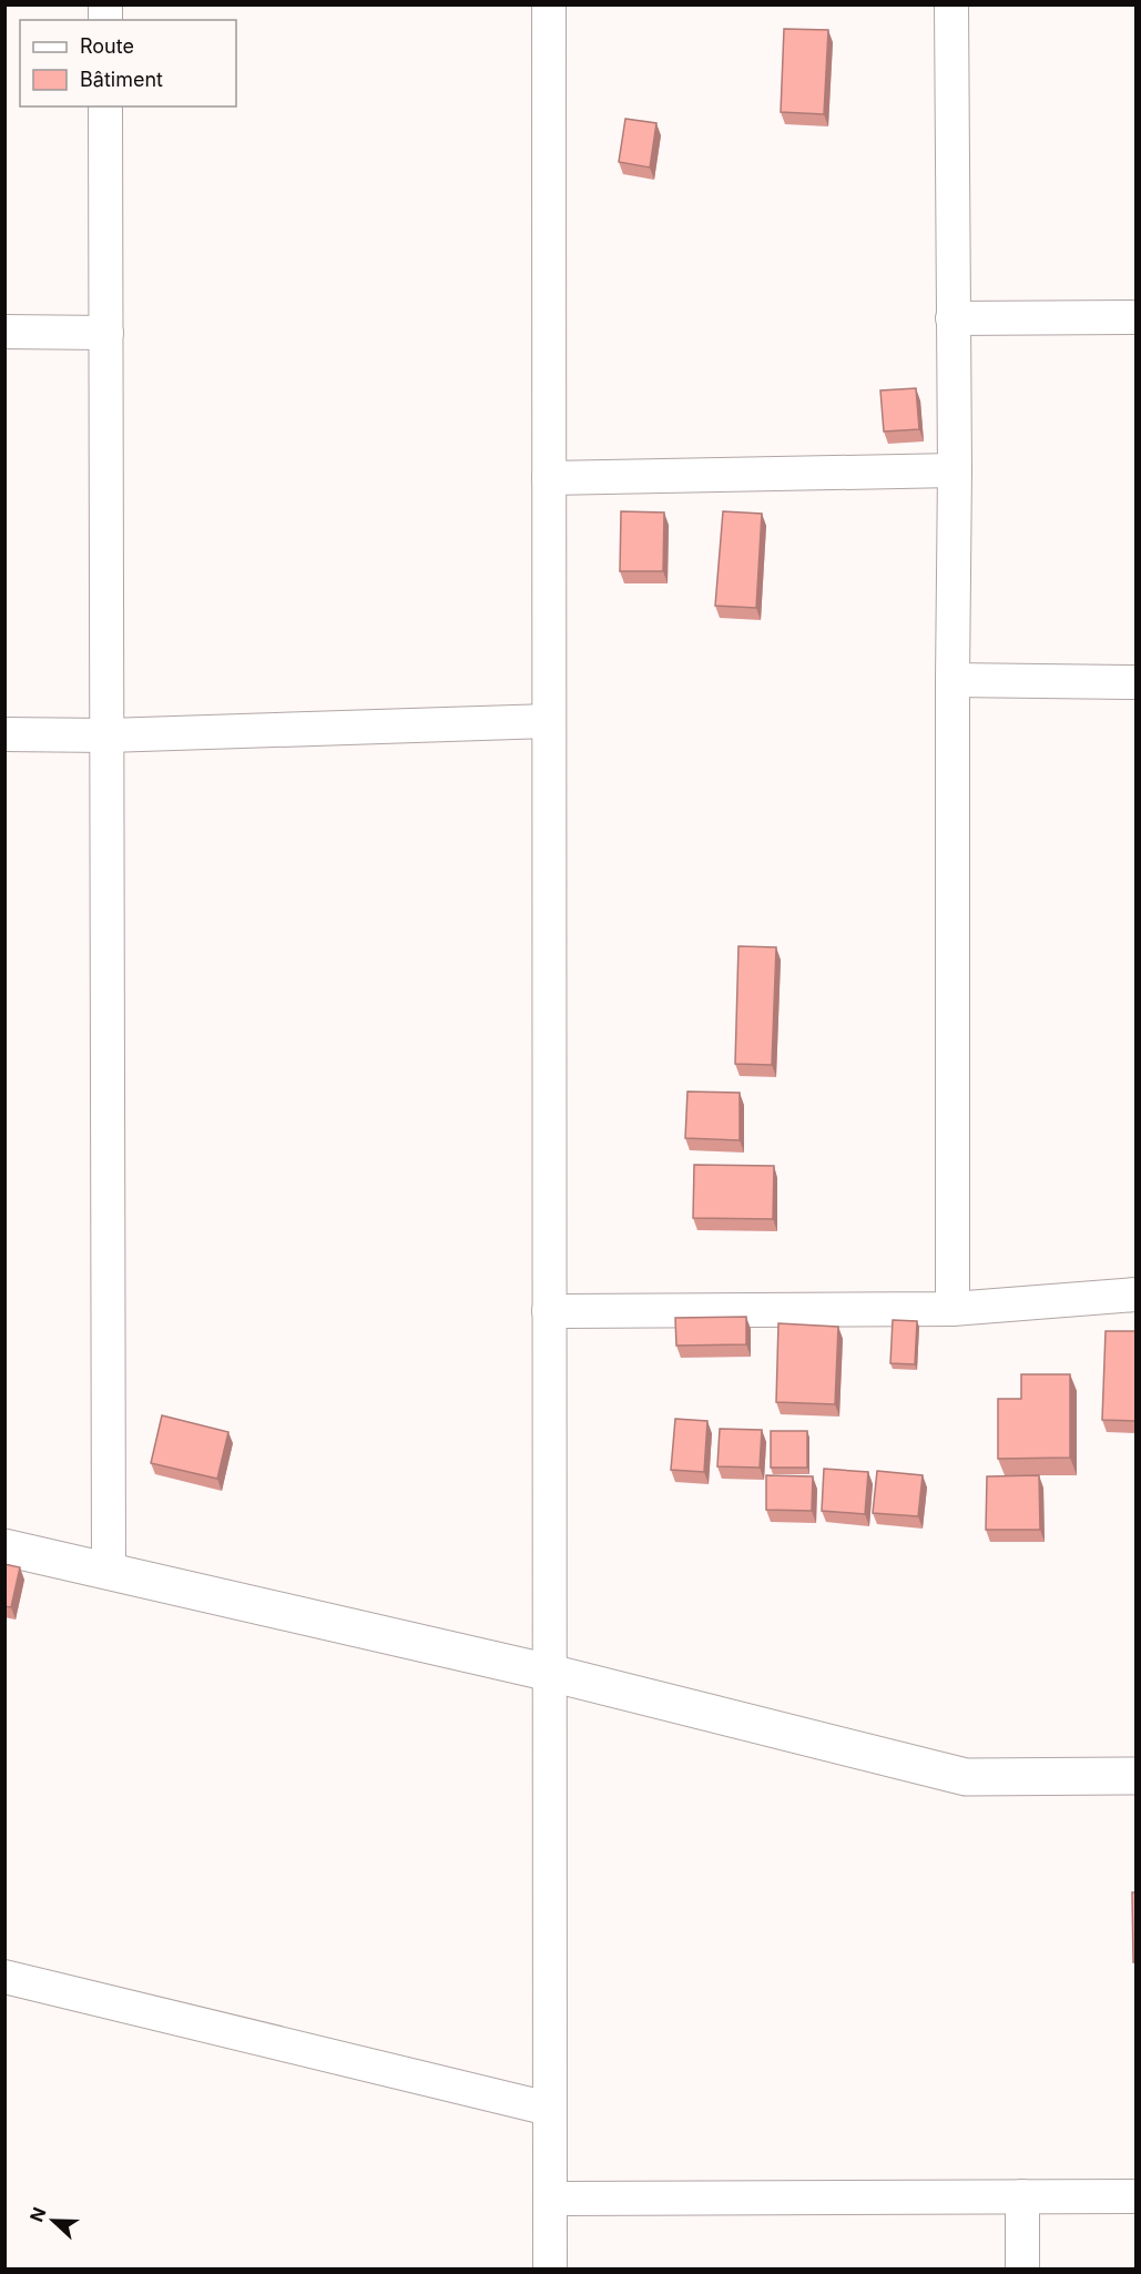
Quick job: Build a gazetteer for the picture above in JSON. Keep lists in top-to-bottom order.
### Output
{
  "legend": ["Route", "Bâtiment"],
  "north": "left"
}
